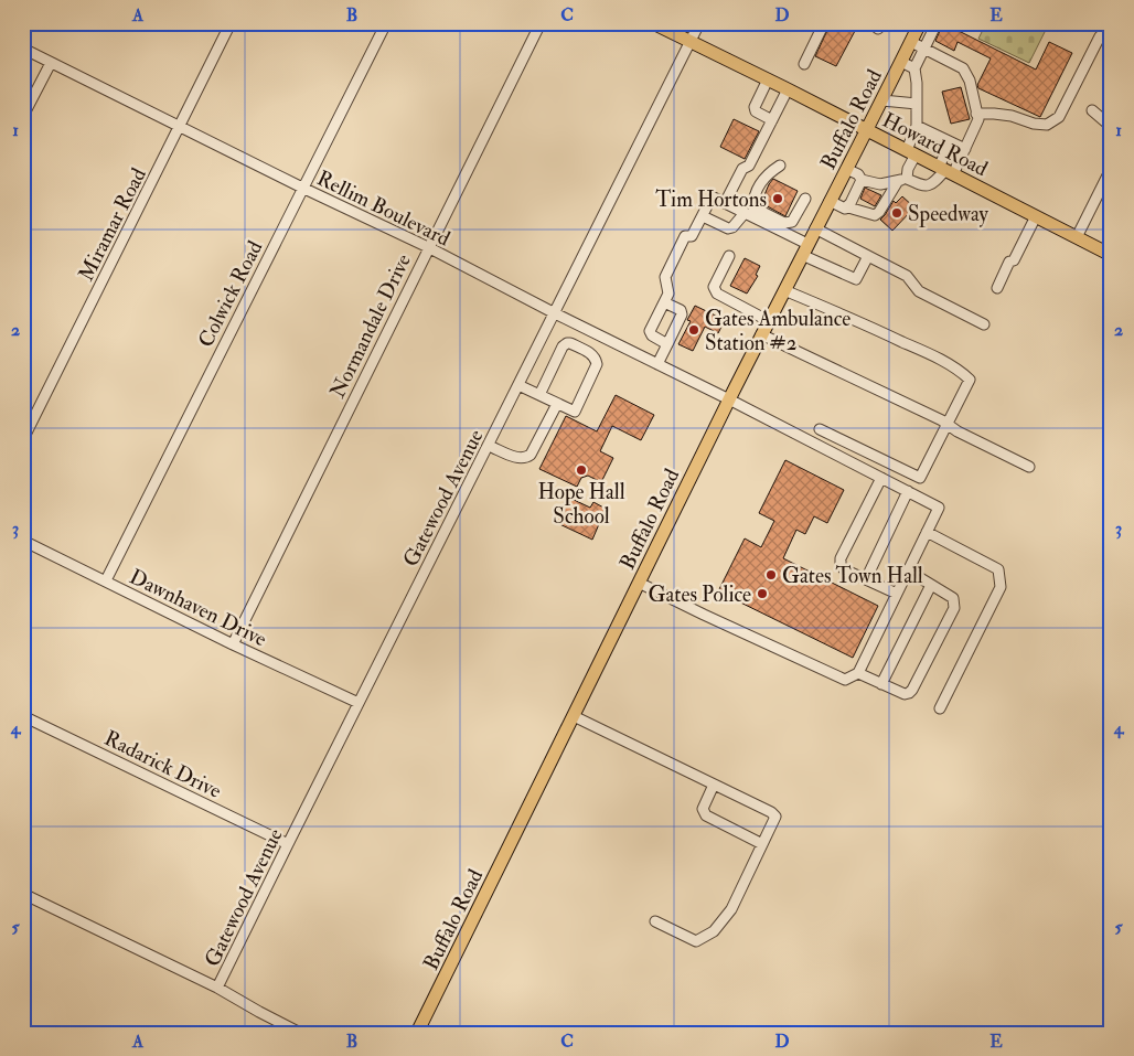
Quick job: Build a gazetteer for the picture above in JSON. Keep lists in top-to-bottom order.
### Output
{
  "streets": {
    "main road": ["Buffalo Road", "Howard Road"],
    "street": [
      "Rellim Boulevard",
      "Miramar Road",
      "Colwick Road",
      "Normandale Drive",
      "Gatewood Avenue",
      "Dawnhaven Drive",
      "Radarick Drive"
    ]
  },
  "crossings": [
    ["Buffalo Road", "Howard Road"],
    ["Buffalo Road", "Rellim Boulevard"],
    ["Howard Road", "Gatewood Avenue"],
    ["Rellim Boulevard", "Miramar Road"],
    ["Rellim Boulevard", "Colwick Road"],
    ["Rellim Boulevard", "Normandale Drive"],
    ["Rellim Boulevard", "Gatewood Avenue"],
    ["Colwick Road", "Dawnhaven Drive"],
    ["Normandale Drive", "Dawnhaven Drive"],
    ["Gatewood Avenue", "Dawnhaven Drive"],
    ["Gatewood Avenue", "Radarick Drive"]
  ],
  "places": [
    "Tim Hortons",
    "Speedway",
    "Gates Ambulance Station #2",
    "Hope Hall School",
    "Gates Town Hall",
    "Gates Police"
  ],
  "grid": {
    "columns": [
      "A",
      "B",
      "C",
      "D",
      "E"
    ],
    "rows": [
      "1",
      "2",
      "3",
      "4",
      "5"
    ]
  }
}
